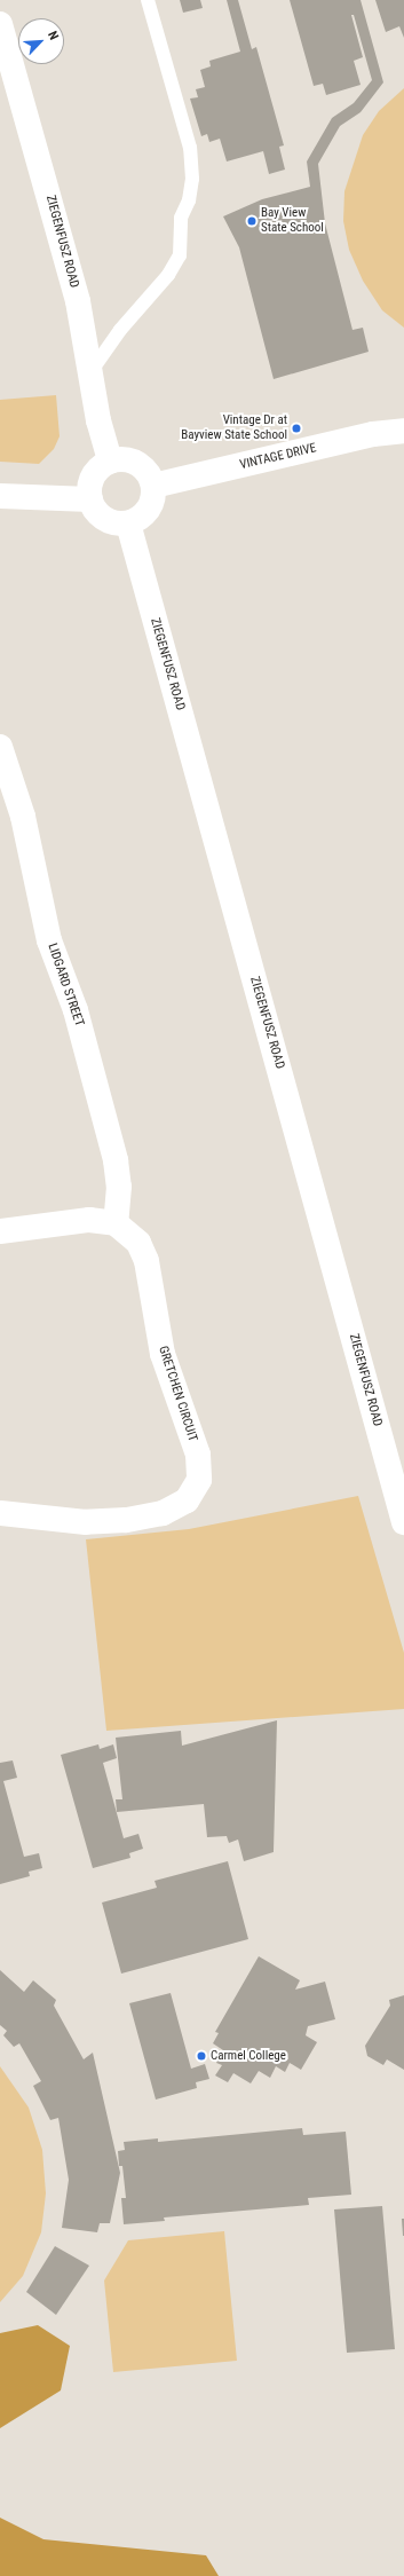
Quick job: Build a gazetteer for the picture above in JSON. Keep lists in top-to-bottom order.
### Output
{
  "streets": {
    "street": [
      "ZIEGENFUSZ ROAD",
      "VINTAGE DRIVE",
      "LIDGARD STREET",
      "GRETCHEN CIRCUIT"
    ]
  },
  "crossings": [
    ["ZIEGENFUSZ ROAD", "VINTAGE DRIVE"],
    ["LIDGARD STREET", "GRETCHEN CIRCUIT"]
  ],
  "places": ["Bay View State School", "Vintage Dr at Bayview State School", "Carmel College"],
  "north": "top right"
}
